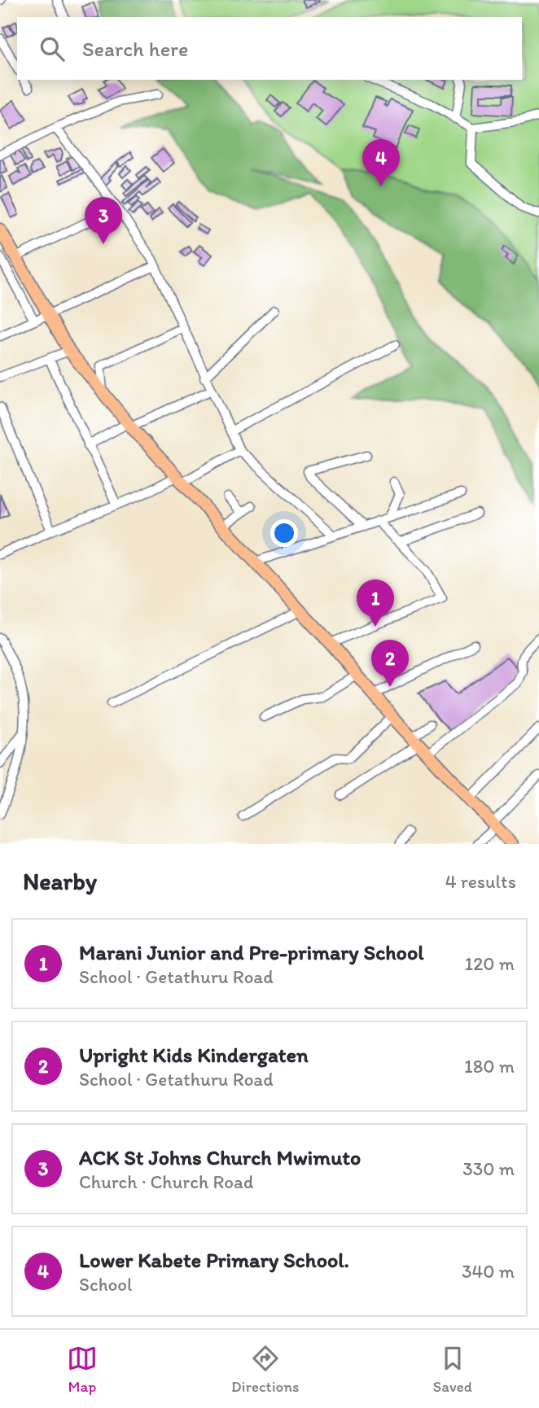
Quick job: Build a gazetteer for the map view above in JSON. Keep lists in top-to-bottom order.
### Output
{
  "page": {
    "search": "Search here",
    "pins": [
      "4",
      "3",
      "1",
      "2"
    ],
    "heading": ["Nearby", "4 results"],
    "list": [
      {
        "mark": "1",
        "name": "Marani Junior and Pre-primary School",
        "note": "School · Getathuru Road",
        "value": "120 m"
      },
      {
        "mark": "2",
        "name": "Upright Kids Kindergaten",
        "note": "School · Getathuru Road",
        "value": "180 m"
      },
      {
        "mark": "3",
        "name": "ACK St Johns Church Mwimuto",
        "note": "Church · Church Road",
        "value": "330 m"
      },
      {
        "mark": "4",
        "name": "Lower Kabete Primary School.",
        "note": "School",
        "value": "340 m"
      }
    ],
    "nav": ["Map", "Directions", "Saved"]
  }
}
